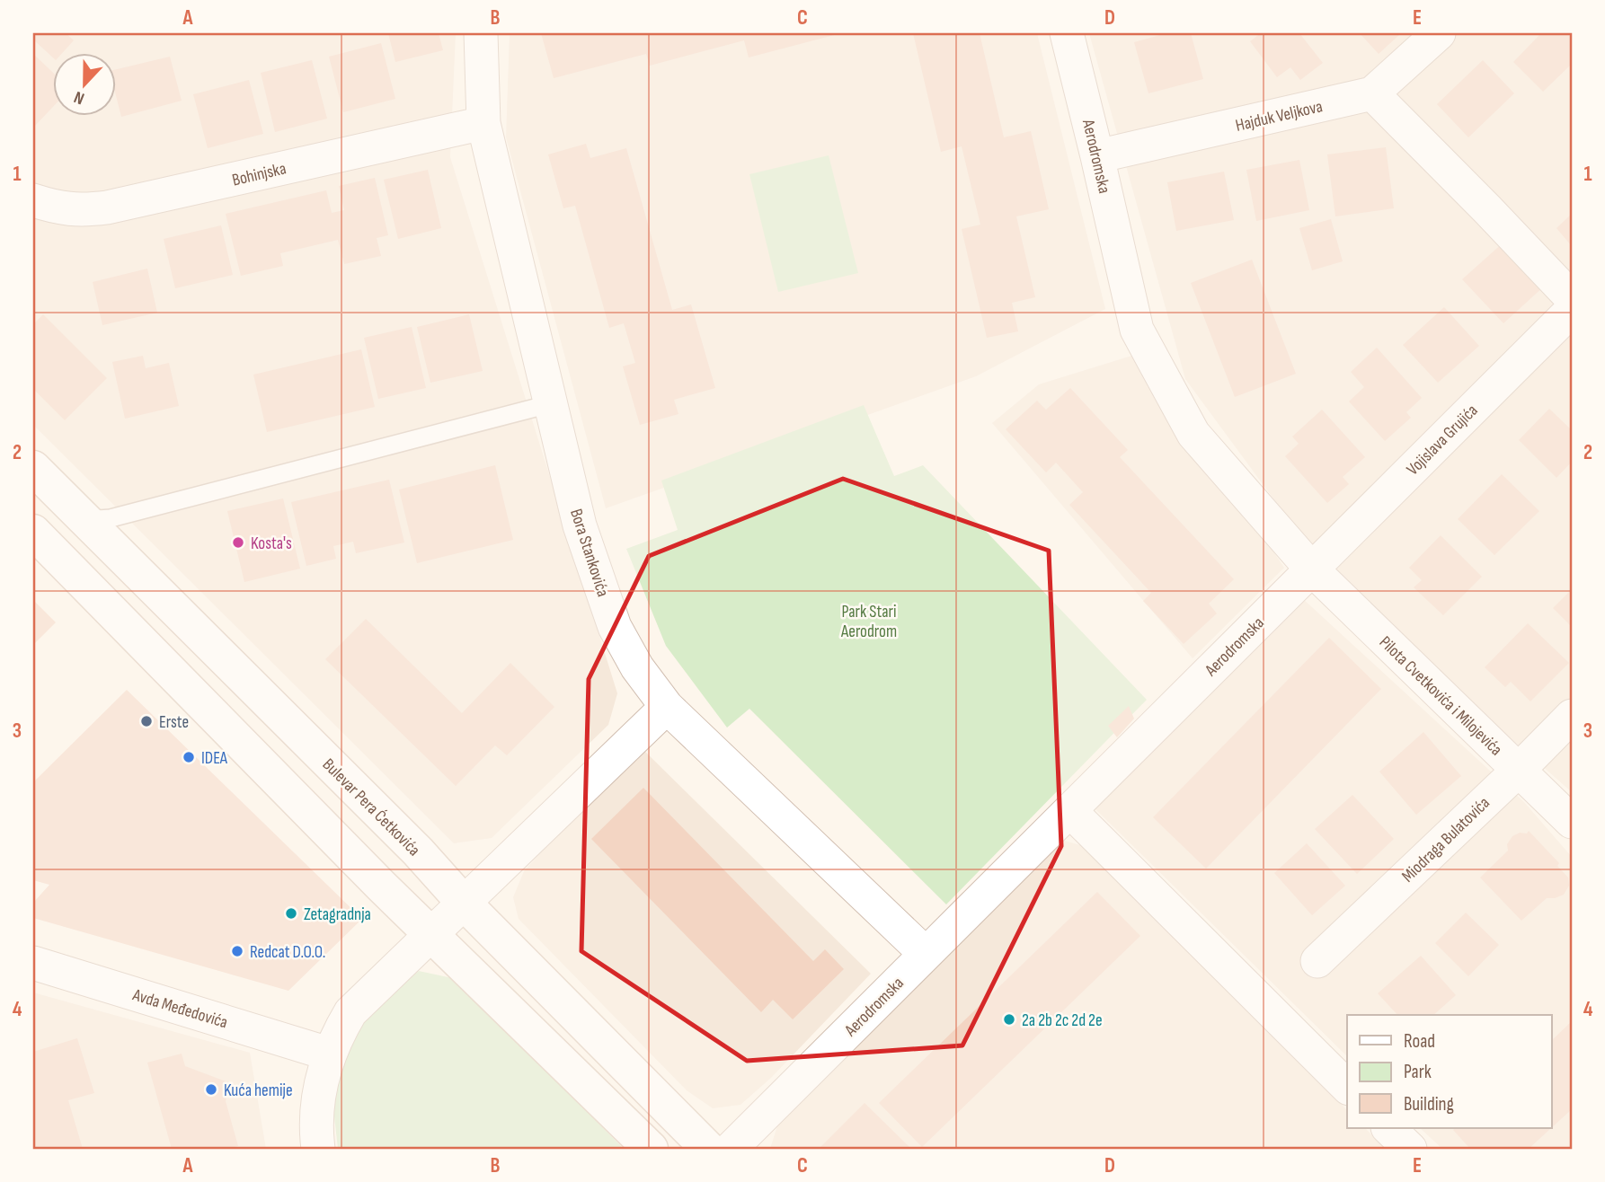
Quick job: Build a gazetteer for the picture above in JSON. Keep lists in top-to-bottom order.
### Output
{
  "streets": {
    "main road": ["Bulevar Pera Ćetkovića"],
    "street": [
      "Hajduk Veljkova",
      "Aerodromska",
      "Bohinjska",
      "Vojislava Grujića",
      "Bora Stankovića",
      "Pilota Cvetkovića i Milojevića",
      "Miodraga Bulatovića",
      "Avda Međedovića"
    ]
  },
  "crossings": [
    ["Hajduk Veljkova", "Aerodromska"],
    ["Aerodromska", "Vojislava Grujića"],
    ["Aerodromska", "Bora Stankovića"],
    ["Aerodromska", "Pilota Cvetkovića i Milojevića"],
    ["Bohinjska", "Bora Stankovića"],
    ["Vojislava Grujića", "Pilota Cvetkovića i Milojevića"],
    ["Pilota Cvetkovića i Milojevića", "Miodraga Bulatovića"]
  ],
  "parks": ["Park Stari Aerodrom"],
  "places": [
    "Kosta's",
    "Erste",
    "IDEA",
    "Zetagradnja",
    "Redcat D.O.O.",
    "2a 2b 2c 2d 2e",
    "Kuća hemije"
  ],
  "legend": ["Road", "Park", "Building"],
  "north": "bottom",
  "grid": {
    "columns": [
      "A",
      "B",
      "C",
      "D",
      "E"
    ],
    "rows": [
      "1",
      "2",
      "3",
      "4"
    ]
  }
}
